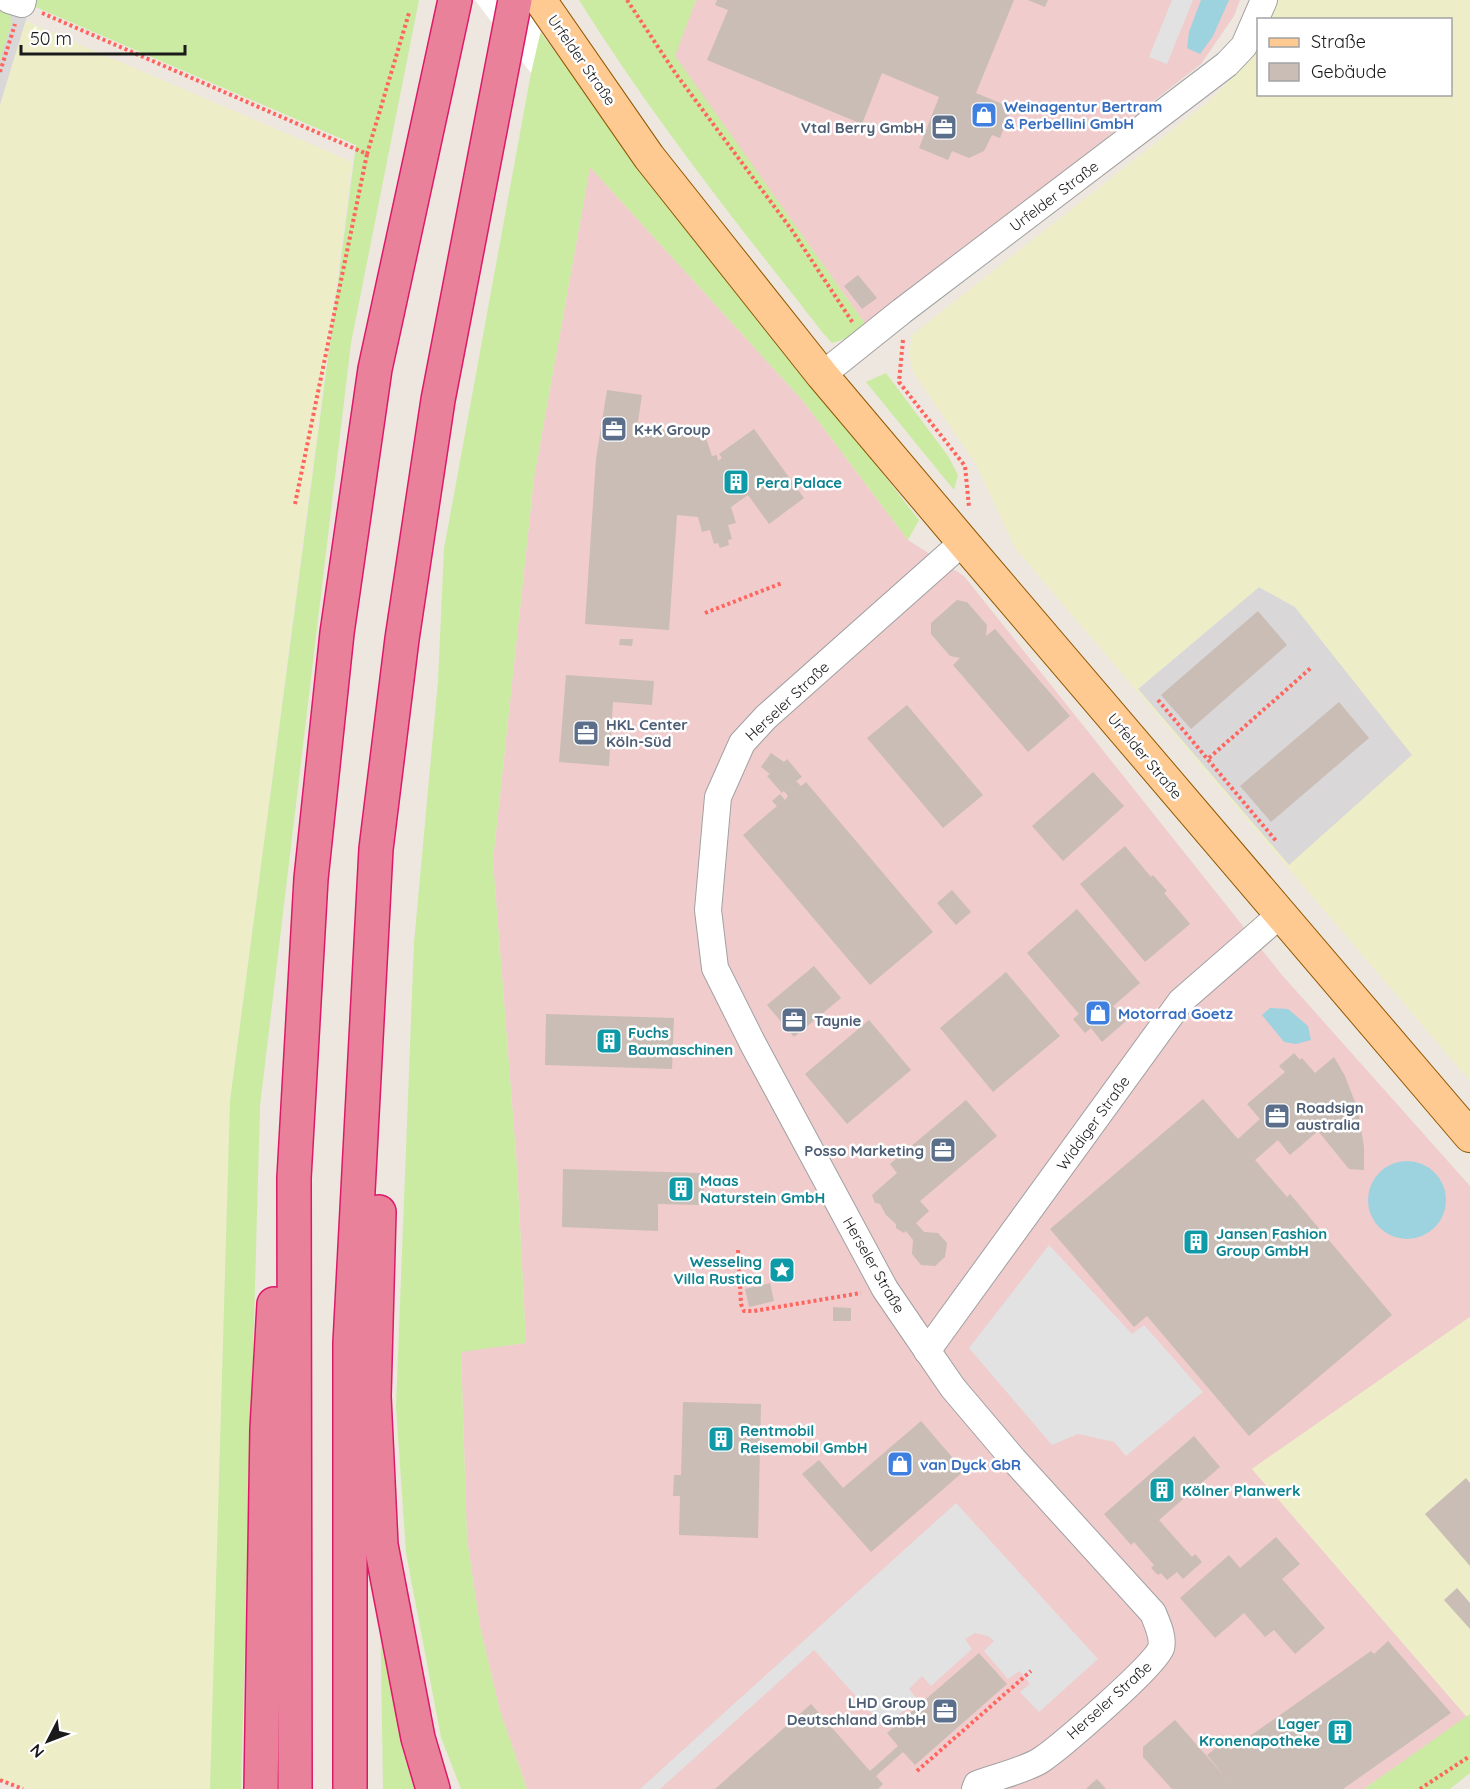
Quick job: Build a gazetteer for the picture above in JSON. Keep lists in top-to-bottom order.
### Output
{
  "streets": {
    "main road": ["Urfelder Straße"],
    "street": ["Herseler Straße", "Widdiger Straße"]
  },
  "crossings": [
    ["Urfelder Straße", "Herseler Straße"],
    ["Urfelder Straße", "Widdiger Straße"],
    ["Herseler Straße", "Widdiger Straße"]
  ],
  "places": {
    "shop": ["Weinagentur Bertram & Perbellini GmbH", "Motorrad Goetz", "van Dyck GbR"],
    "office": [
      "Vtal Berry GmbH",
      "K+K Group",
      "HKL Center Köln-Süd",
      "Taynie",
      "Roadsign australia",
      "Posso Marketing",
      "LHD Group Deutschland GmbH"
    ],
    "building": [
      "Pera Palace",
      "Fuchs Baumaschinen",
      "Maas Naturstein GmbH",
      "Jansen Fashion Group GmbH",
      "Rentmobil Reisemobil GmbH",
      "Kölner Planwerk",
      "Lager Kronenapotheke"
    ],
    "place": ["Wesseling Villa Rustica"]
  },
  "legend": ["Straße", "Gebäude"],
  "scale_bar": "50 m",
  "north": "bottom left"
}
